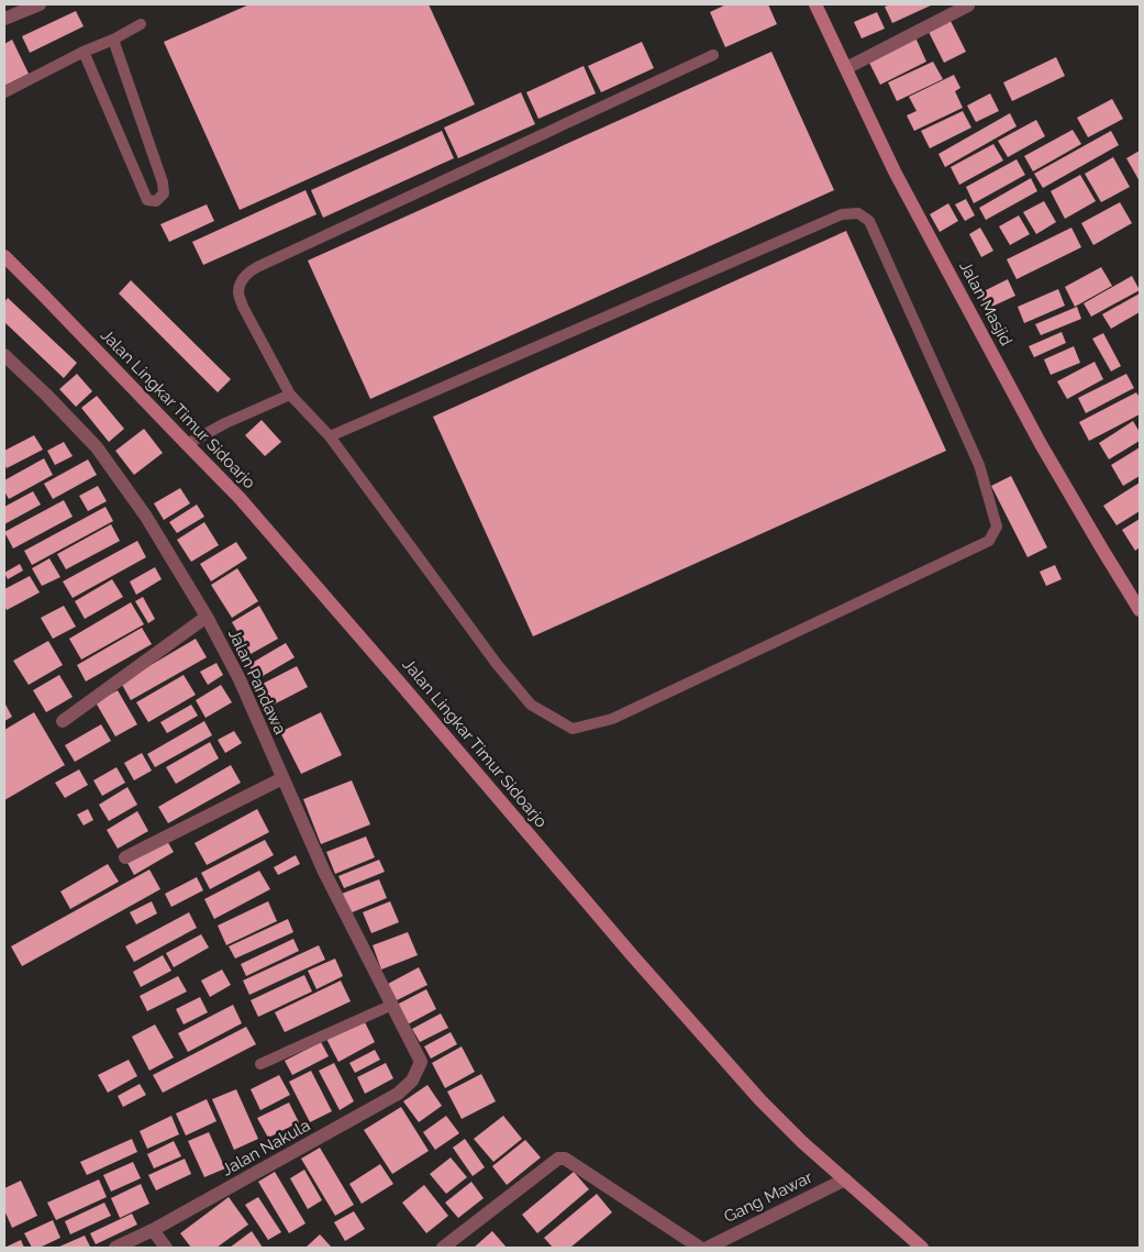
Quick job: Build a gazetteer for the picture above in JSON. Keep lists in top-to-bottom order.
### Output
{
  "streets": {
    "main road": ["Jalan Masjid", "Jalan Lingkar Timur Sidoarjo"],
    "street": ["Jalan Pandawa", "Jalan Nakula", "Gang Mawar"]
  },
  "crossings": [
    ["Jalan Lingkar Timur Sidoarjo", "Gang Mawar"],
    ["Jalan Pandawa", "Jalan Nakula"]
  ]
}
